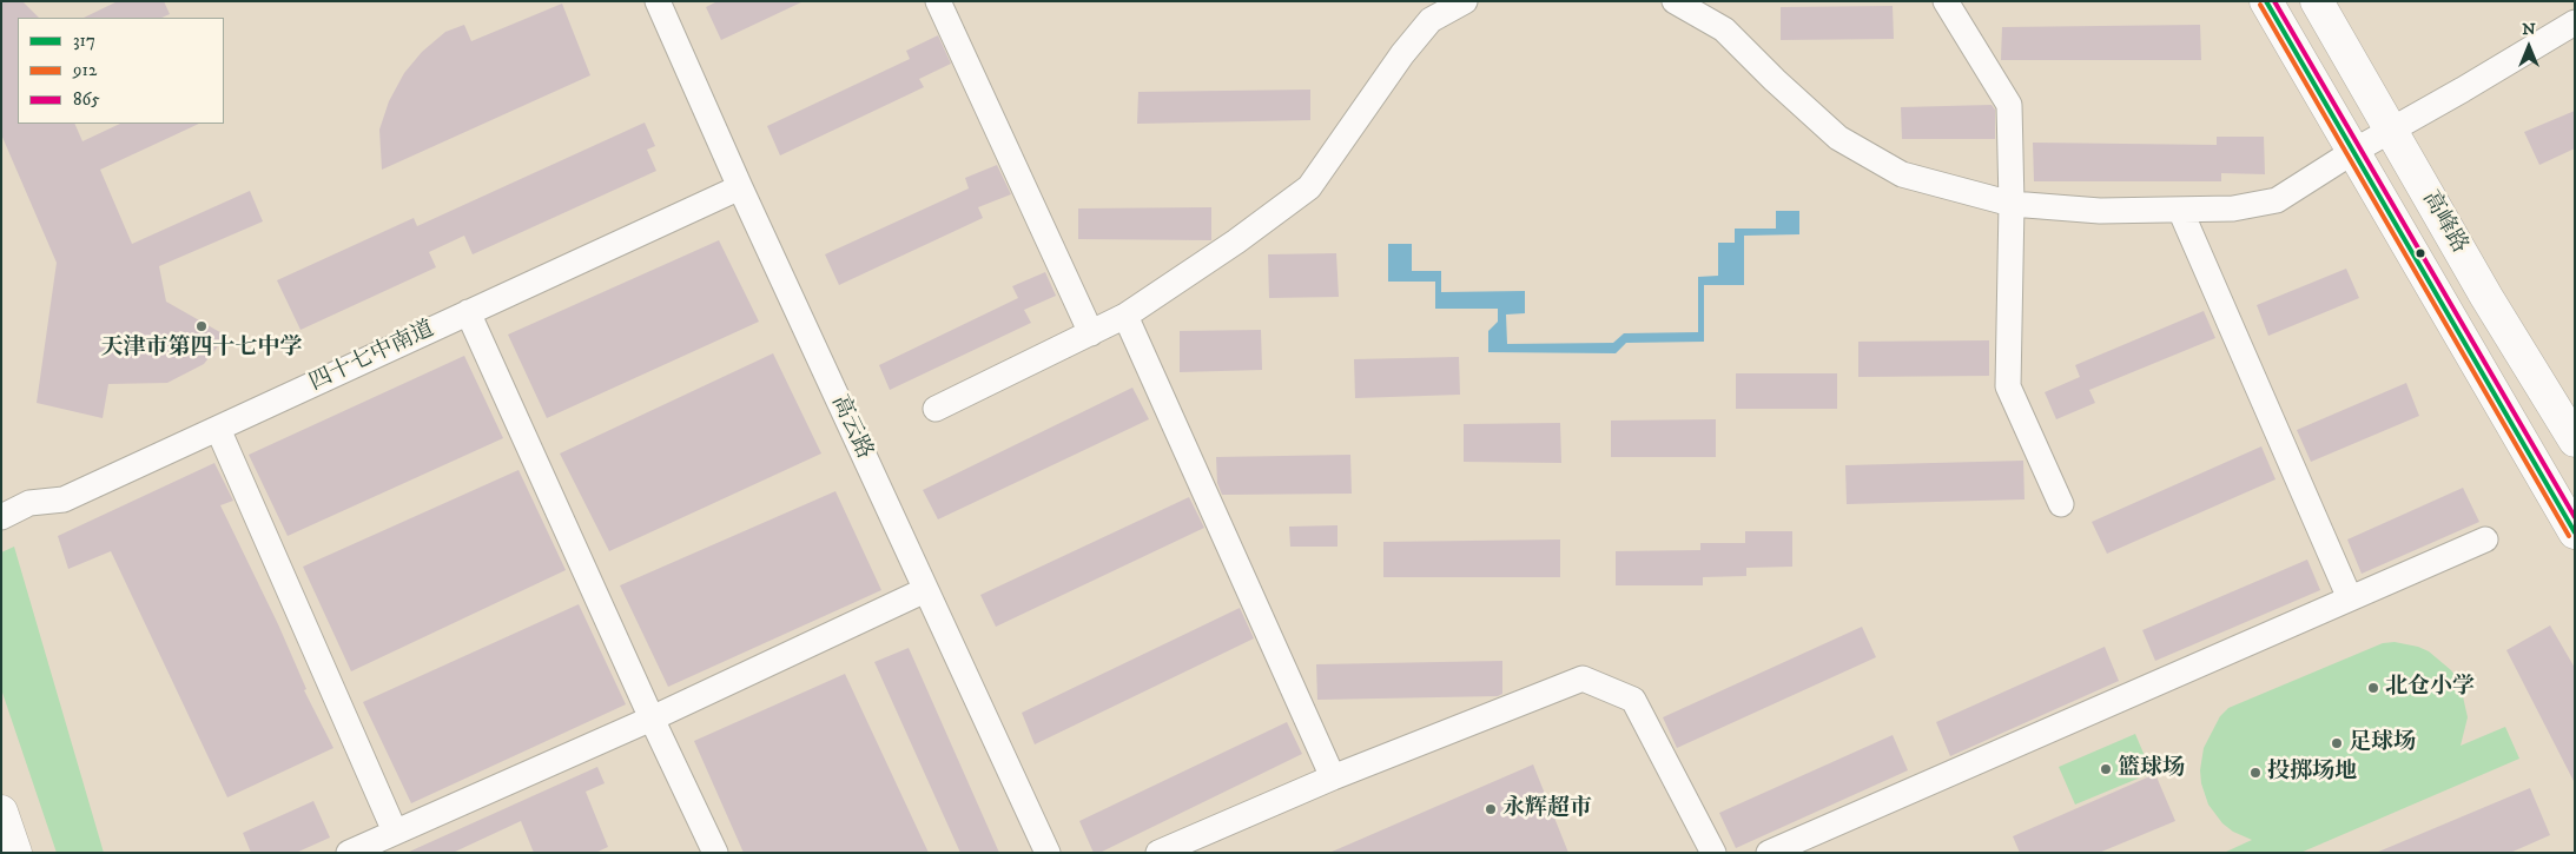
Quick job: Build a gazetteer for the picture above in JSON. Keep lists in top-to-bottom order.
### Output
{
  "streets": {
    "main road": ["高峰路"],
    "street": ["四十七中南道", "高云路"]
  },
  "crossings": [
    ["四十七中南道", "高云路"]
  ],
  "places": [
    "天津市第四十七中学",
    "北仓小学",
    "足球场",
    "篮球场",
    "投掷场地",
    "永辉超市"
  ],
  "lines": ["transit line 317", "transit line 865", "transit line 912"],
  "legend": ["317", "912", "865"],
  "north": "top"
}
